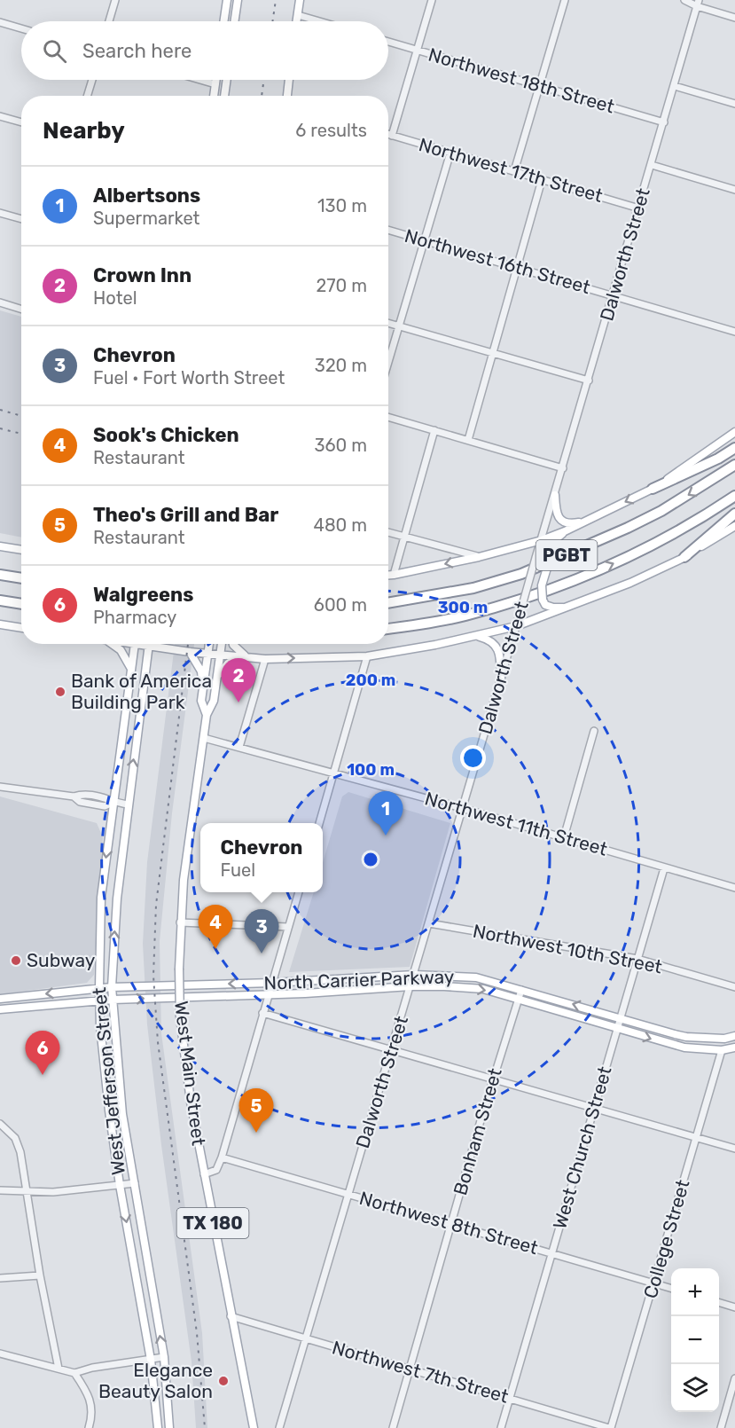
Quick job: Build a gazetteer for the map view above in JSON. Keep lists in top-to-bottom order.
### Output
{
  "streets": {
    "highway": ["PGBT"],
    "main road": [
      "North Carrier Parkway",
      "West Main Street",
      "West Jefferson Street",
      "TX 180"
    ],
    "street": [
      "Northwest 18th Street",
      "Northwest 17th Street",
      "Dalworth Street",
      "Northwest 16th Street",
      "Northwest 11th Street",
      "Northwest 10th Street",
      "Bonham Street",
      "West Church Street",
      "Northwest 8th Street",
      "College Street",
      "Northwest 7th Street"
    ]
  },
  "crossings": [
    ["Northwest 18th Street", "Dalworth Street"],
    ["Northwest 17th Street", "Dalworth Street"],
    ["Dalworth Street", "Northwest 16th Street"],
    ["Dalworth Street", "Northwest 11th Street"],
    ["Dalworth Street", "Northwest 10th Street"],
    ["Dalworth Street", "North Carrier Parkway"],
    ["Dalworth Street", "Northwest 8th Street"],
    ["Dalworth Street", "Northwest 7th Street"],
    ["Northwest 11th Street", "West Main Street"],
    ["Northwest 11th Street", "West Church Street"],
    ["Northwest 10th Street", "West Church Street"],
    ["North Carrier Parkway", "West Jefferson Street"],
    ["North Carrier Parkway", "Bonham Street"],
    ["North Carrier Parkway", "West Church Street"],
    ["North Carrier Parkway", "College Street"],
    ["West Main Street", "Northwest 7th Street"],
    ["Bonham Street", "Northwest 8th Street"],
    ["Bonham Street", "Northwest 7th Street"],
    ["West Church Street", "Northwest 8th Street"],
    ["West Church Street", "Northwest 7th Street"],
    ["Northwest 8th Street", "College Street"],
    ["College Street", "Northwest 7th Street"]
  ],
  "places": ["Bank of America Building Park", "Subway", "Elegance Beauty Salon"],
  "page": {
    "search": "Search here",
    "heading": ["Nearby", "6 results"],
    "list": [
      {
        "mark": "1",
        "name": "Albertsons",
        "note": "Supermarket",
        "value": "130 m"
      },
      {
        "mark": "2",
        "name": "Crown Inn",
        "note": "Hotel",
        "value": "270 m"
      },
      {
        "mark": "3",
        "name": "Chevron",
        "note": "Fuel · Fort Worth Street",
        "value": "320 m"
      },
      {
        "mark": "4",
        "name": "Sook's Chicken",
        "note": "Restaurant",
        "value": "360 m"
      },
      {
        "mark": "5",
        "name": "Theo's Grill and Bar",
        "note": "Restaurant",
        "value": "480 m"
      },
      {
        "mark": "6",
        "name": "Walgreens",
        "note": "Pharmacy",
        "value": "600 m"
      }
    ],
    "pins": [
      "2",
      "1",
      "4",
      "3",
      "6",
      "5"
    ],
    "popup": ["Chevron", "Fuel"],
    "map_buttons": ["+", "−"]
  },
  "rings": ["300 m", "200 m", "100 m"]
}
